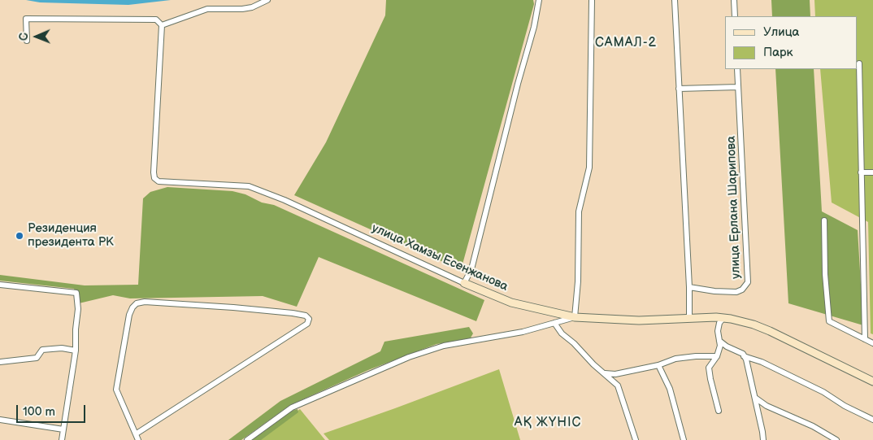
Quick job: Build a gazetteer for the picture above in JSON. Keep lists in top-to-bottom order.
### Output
{
  "streets": {
    "street": ["улица Ерлана Шарипова", "улица Хамзы Есенжанова"]
  },
  "districts": ["САМАЛ-2", "АҚ ЖҮНІС"],
  "places": ["Резиденция президента РК"],
  "legend": ["Улица", "Парк"],
  "scale_bar": "100 m",
  "north": "left"
}
